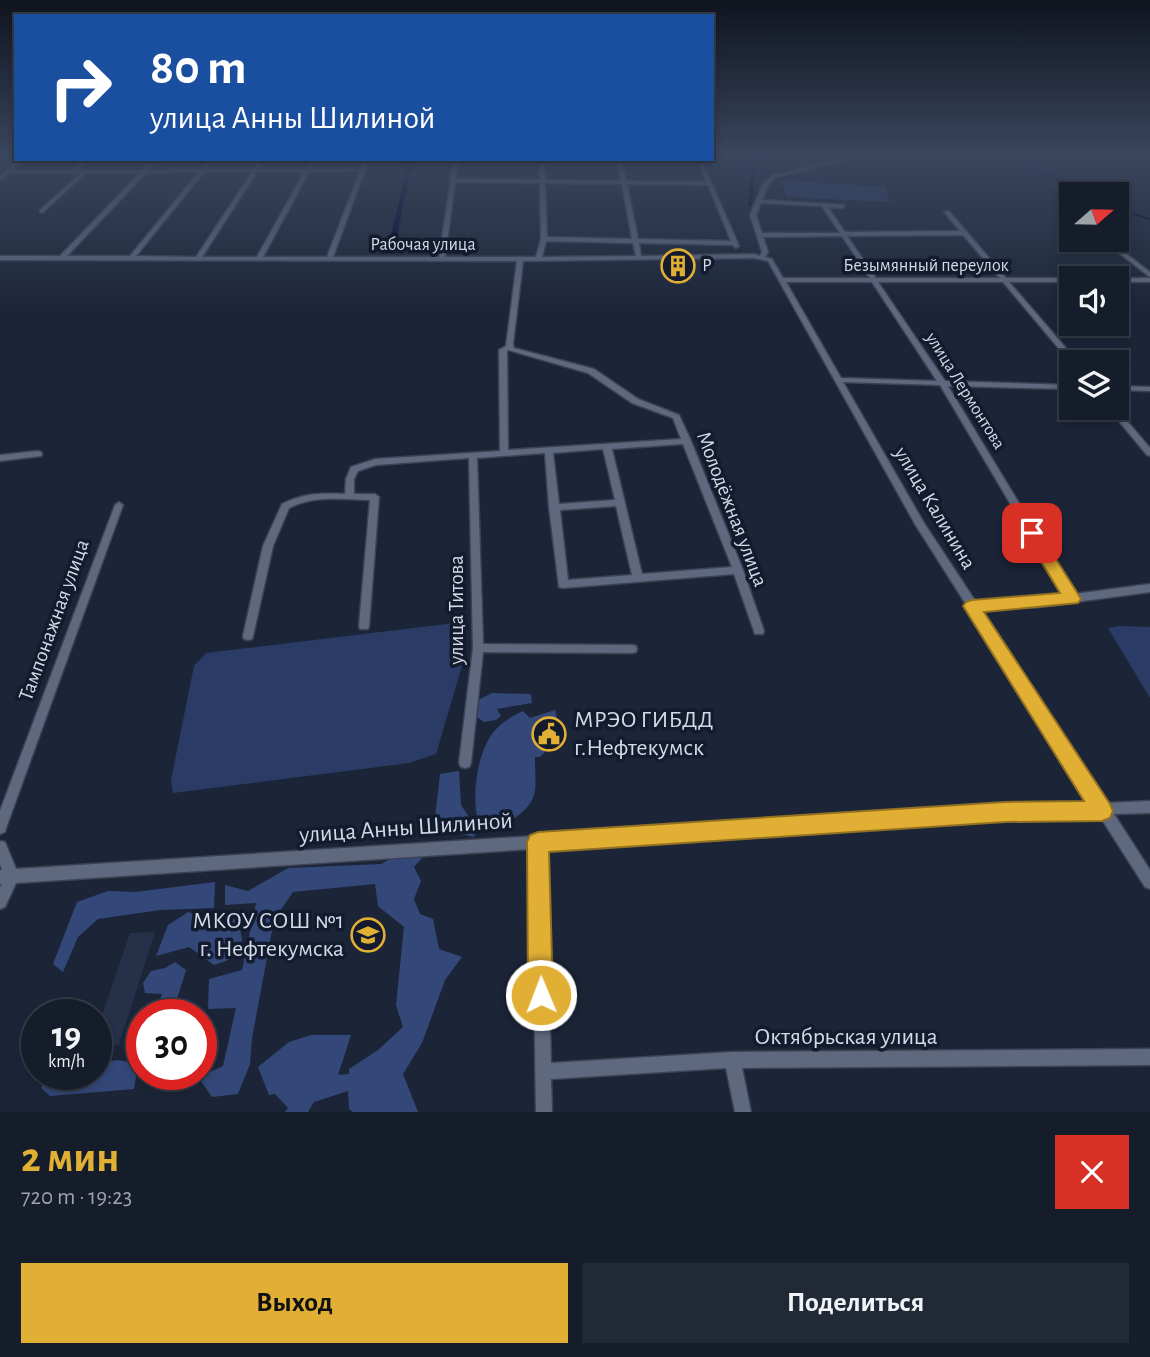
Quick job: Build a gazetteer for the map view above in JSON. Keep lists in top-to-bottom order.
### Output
{
  "streets": {
    "street": [
      "Рабочая улица",
      "Безымянный переулок",
      "улица Лермонтова",
      "улица Калинина",
      "Молодёжная улица",
      "улица Титова",
      "Тампонажная улица",
      "улица Анны Шилиной",
      "Октябрьская улица"
    ]
  },
  "crossings": [
    ["Рабочая улица", "улица Калинина"],
    ["Безымянный переулок", "улица Лермонтова"],
    ["Безымянный переулок", "улица Калинина"],
    ["улица Калинина", "улица Анны Шилиной"]
  ],
  "places": {
    "building": ["Р"],
    "public building": ["МРЭО ГИБДД г.Нефтекумск"],
    "school or university": ["МКОУ СОШ №1 г. Нефтекумска"]
  },
  "north": "right",
  "page": {
    "turn": ["80 m", "улица Анны Шилиной"],
    "speed": "19 km/h",
    "limit": "30",
    "heading": ["2 мин", "720 m · 19:23"],
    "buttons": ["Выход", "Поделиться"]
  }
}
